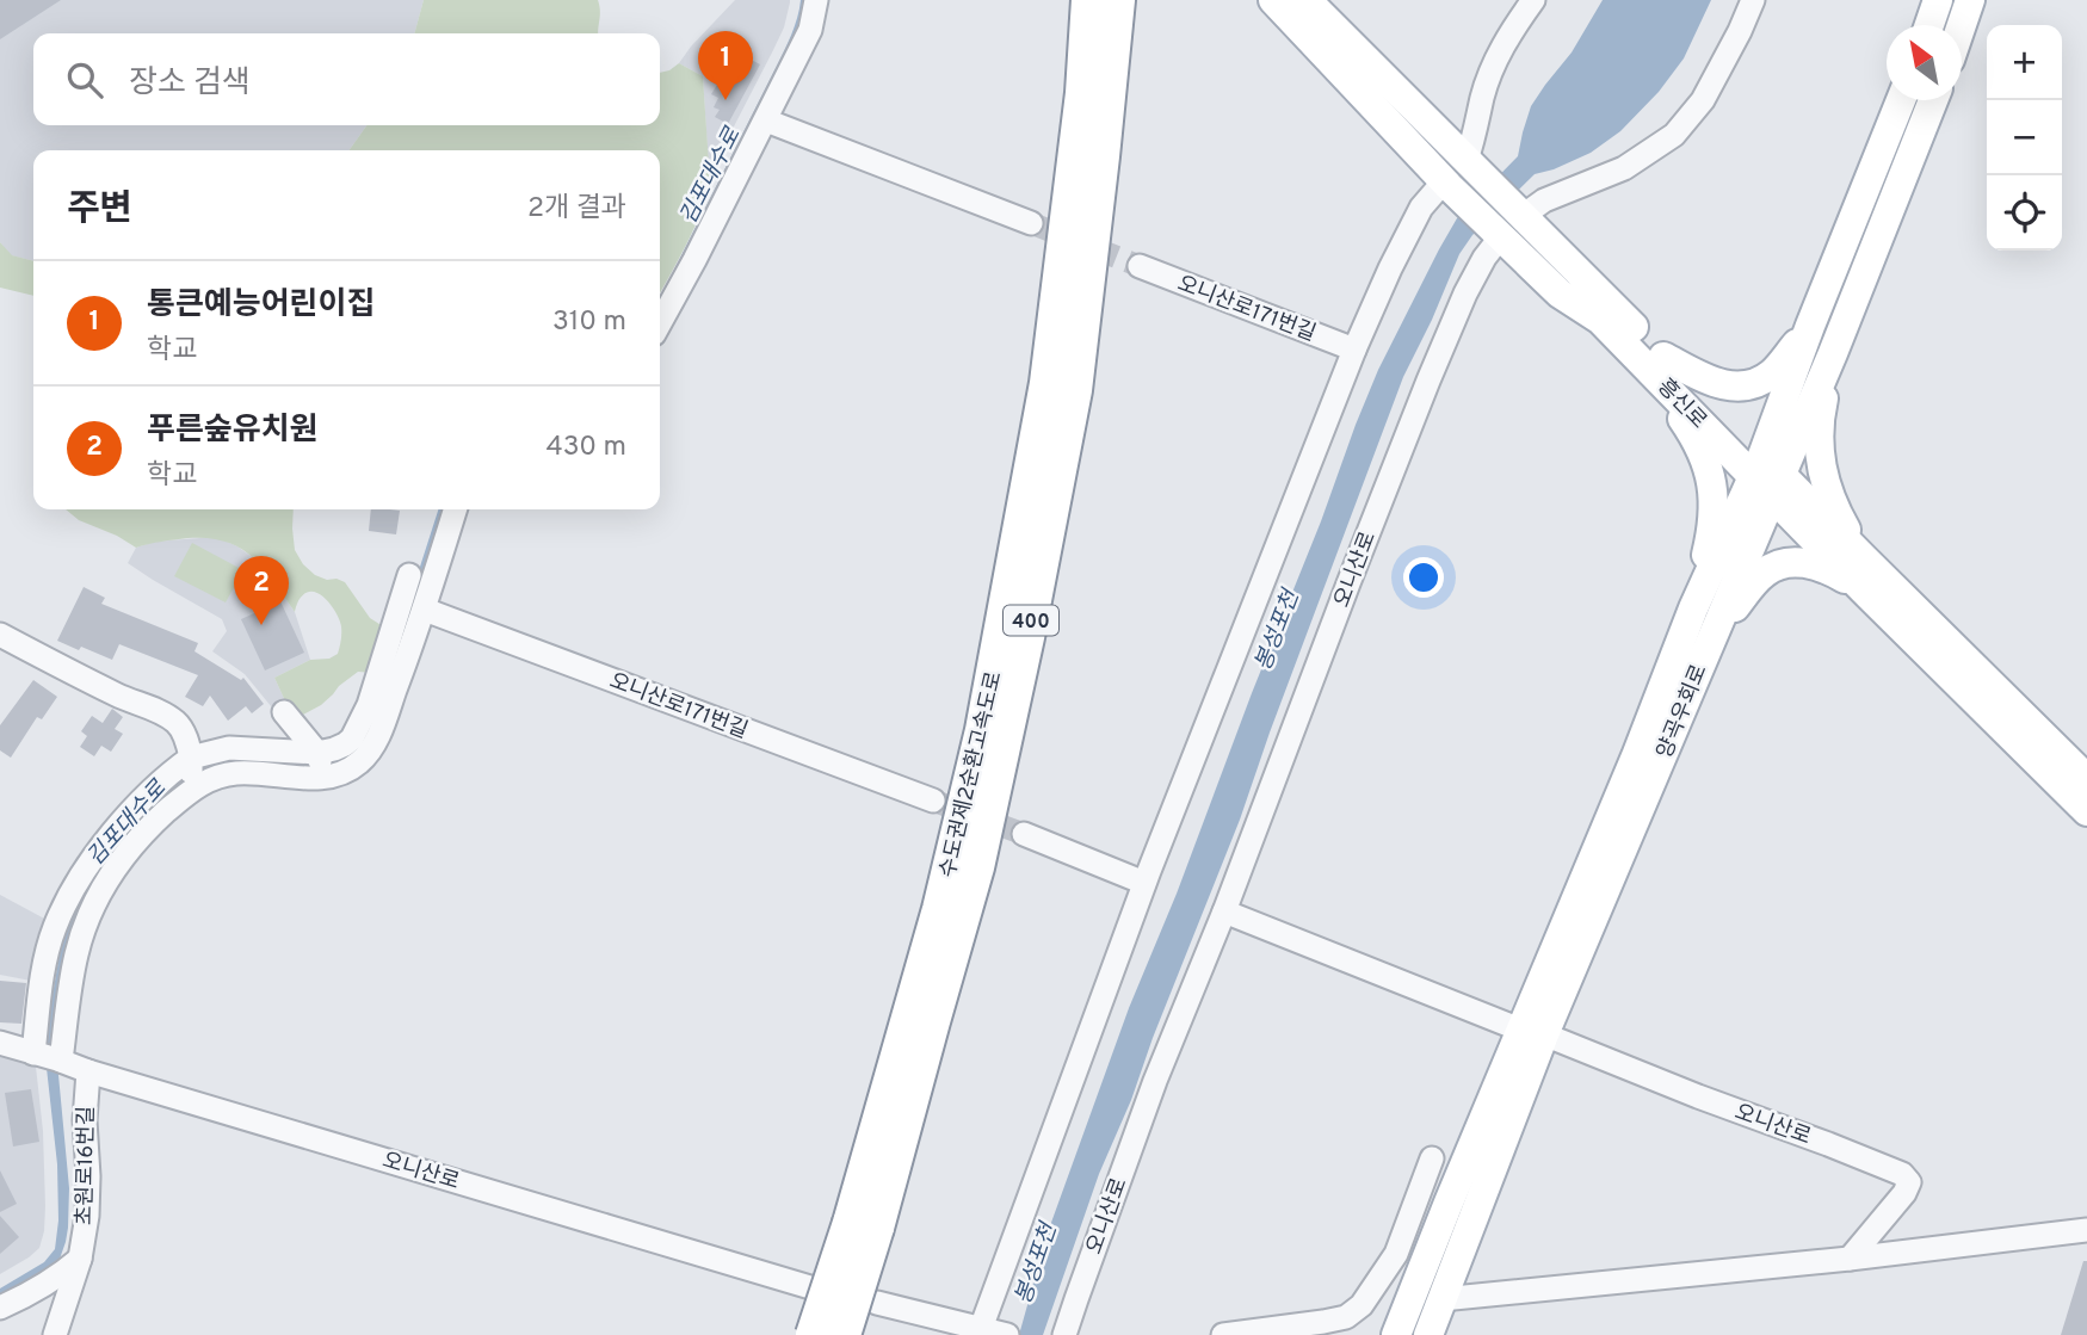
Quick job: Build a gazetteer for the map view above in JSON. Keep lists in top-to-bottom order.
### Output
{
  "streets": {
    "highway": ["400", "수도권제2순환고속도로"],
    "main road": ["흥신로", "양곡우회로"],
    "street": ["오니산로171번길", "오니산로", "초원로16번길"]
  },
  "crossings": [
    ["흥신로", "오니산로"],
    ["흥신로", "양곡우회로"],
    ["오니산로", "양곡우회로"],
    ["오니산로", "초원로16번길"]
  ],
  "water": ["김포대수로", "봉성포천"],
  "north": "top left",
  "page": {
    "map_buttons": ["+", "−"],
    "pins": ["1", "2"],
    "search": "장소 검색",
    "heading": ["주변", "2개 결과"],
    "list": [
      {
        "mark": "1",
        "name": "통큰예능어린이집",
        "note": "학교",
        "value": "310 m"
      },
      {
        "mark": "2",
        "name": "푸른숲유치원",
        "note": "학교",
        "value": "430 m"
      }
    ]
  }
}
